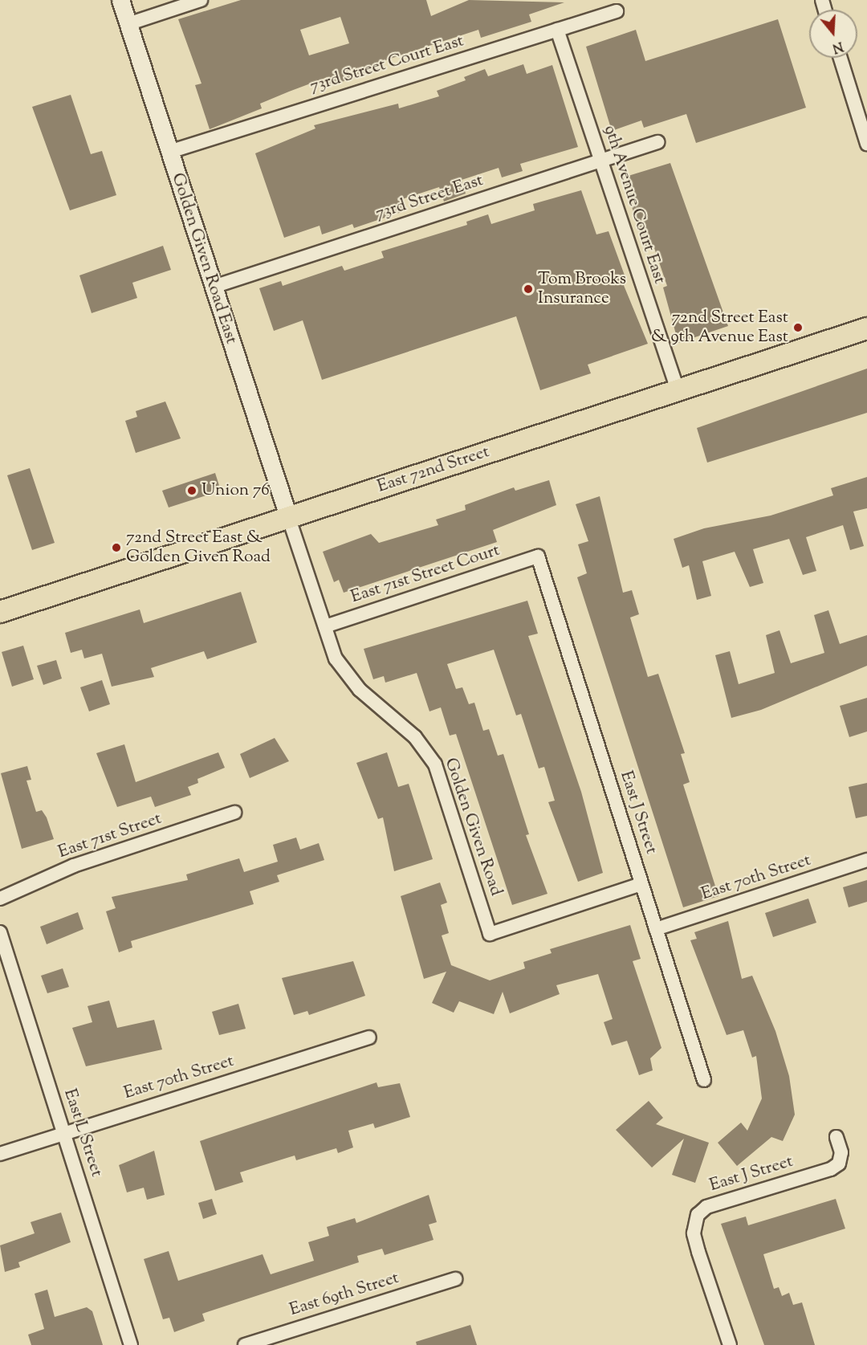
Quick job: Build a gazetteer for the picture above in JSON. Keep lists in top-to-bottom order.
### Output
{
  "streets": {
    "main road": ["East 72nd Street"],
    "street": [
      "73rd Street Court East",
      "73rd Street East",
      "9th Avenue Court East",
      "Golden Given Road East",
      "East 71st Street Court",
      "East J Street",
      "Golden Given Road",
      "East 71st Street",
      "East 70th Street",
      "East L Street",
      "East 69th Street"
    ]
  },
  "crossings": [
    ["73rd Street Court East", "9th Avenue Court East"],
    ["73rd Street Court East", "Golden Given Road East"],
    ["73rd Street East", "9th Avenue Court East"],
    ["73rd Street East", "Golden Given Road East"],
    ["9th Avenue Court East", "East 72nd Street"],
    ["Golden Given Road East", "East 72nd Street"],
    ["Golden Given Road East", "Golden Given Road"],
    ["East 72nd Street", "Golden Given Road"],
    ["East 71st Street Court", "East J Street"],
    ["East 71st Street Court", "Golden Given Road"],
    ["East J Street", "Golden Given Road"],
    ["East J Street", "East 70th Street"],
    ["East 70th Street", "East L Street"]
  ],
  "places": [
    "Tom Brooks Insurance",
    "72nd Street East & 9th Avenue East",
    "Union 76",
    "72nd Street East & Golden Given Road"
  ],
  "north": "bottom"
}
